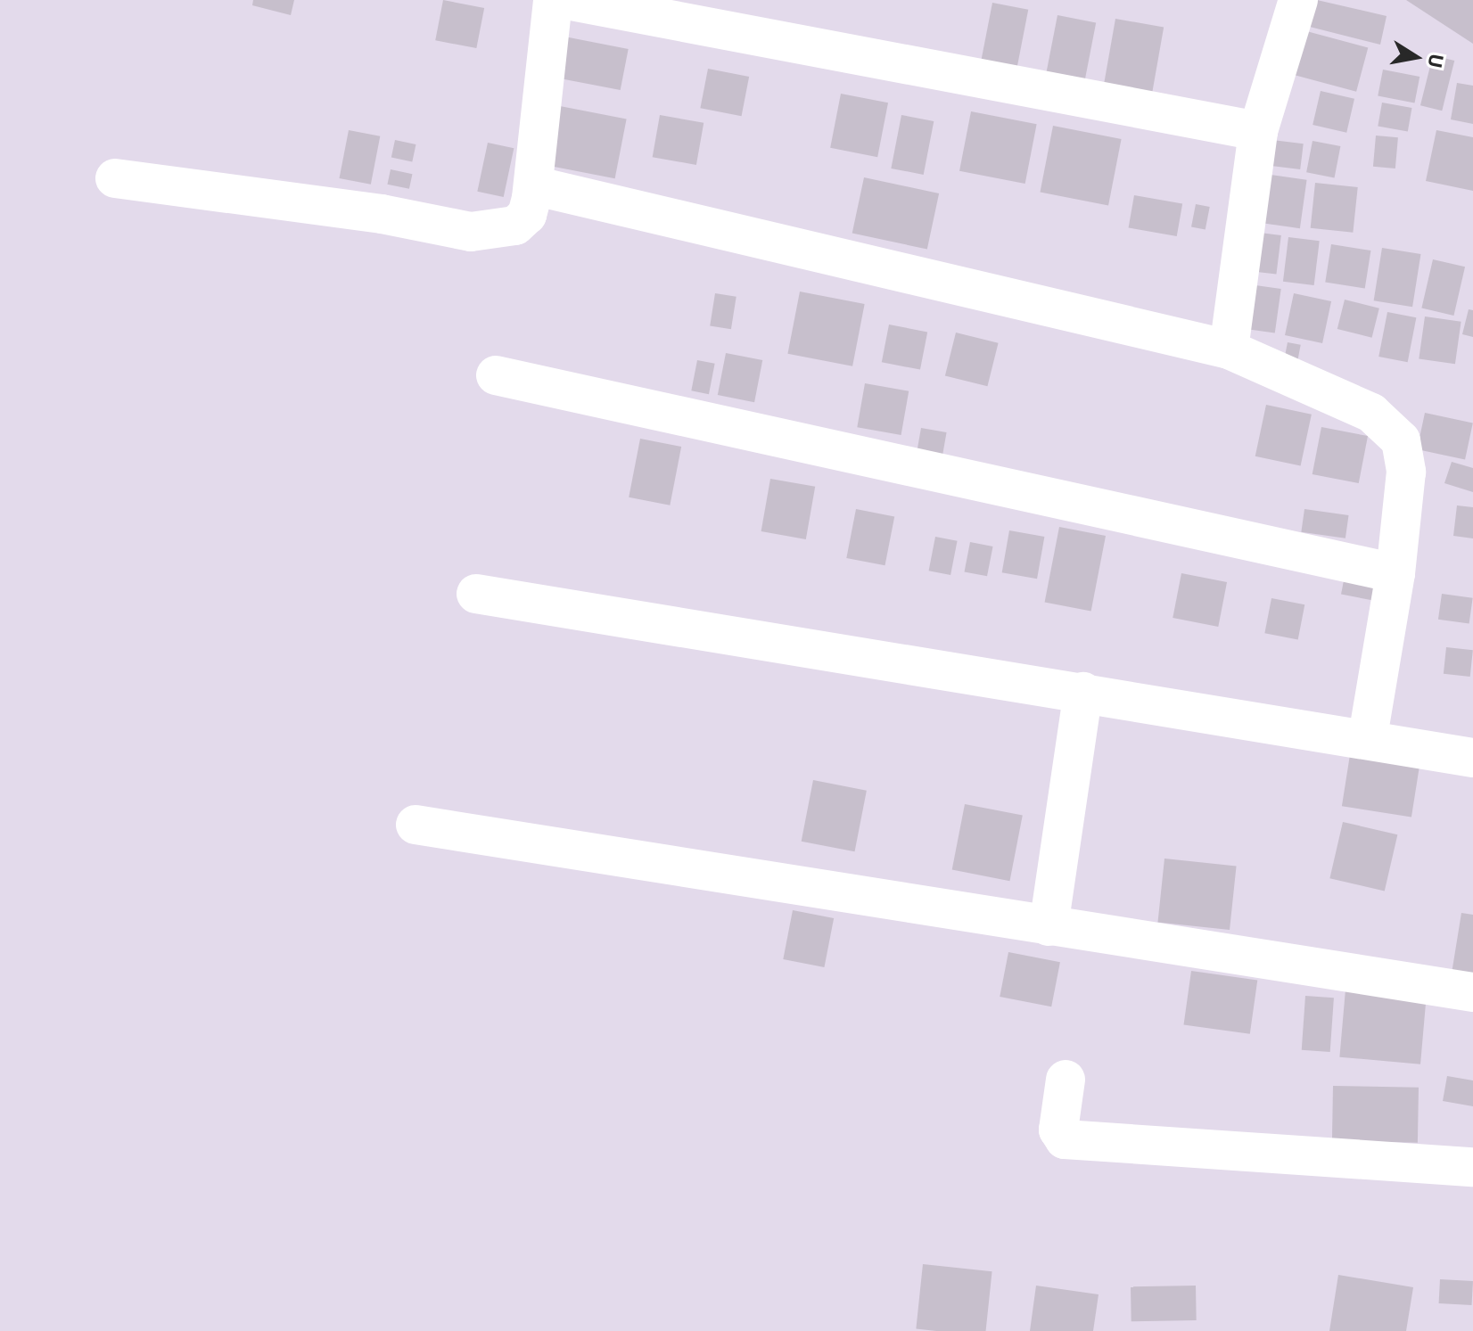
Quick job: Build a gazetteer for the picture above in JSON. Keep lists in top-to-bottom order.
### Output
{
  "north": "right"
}
